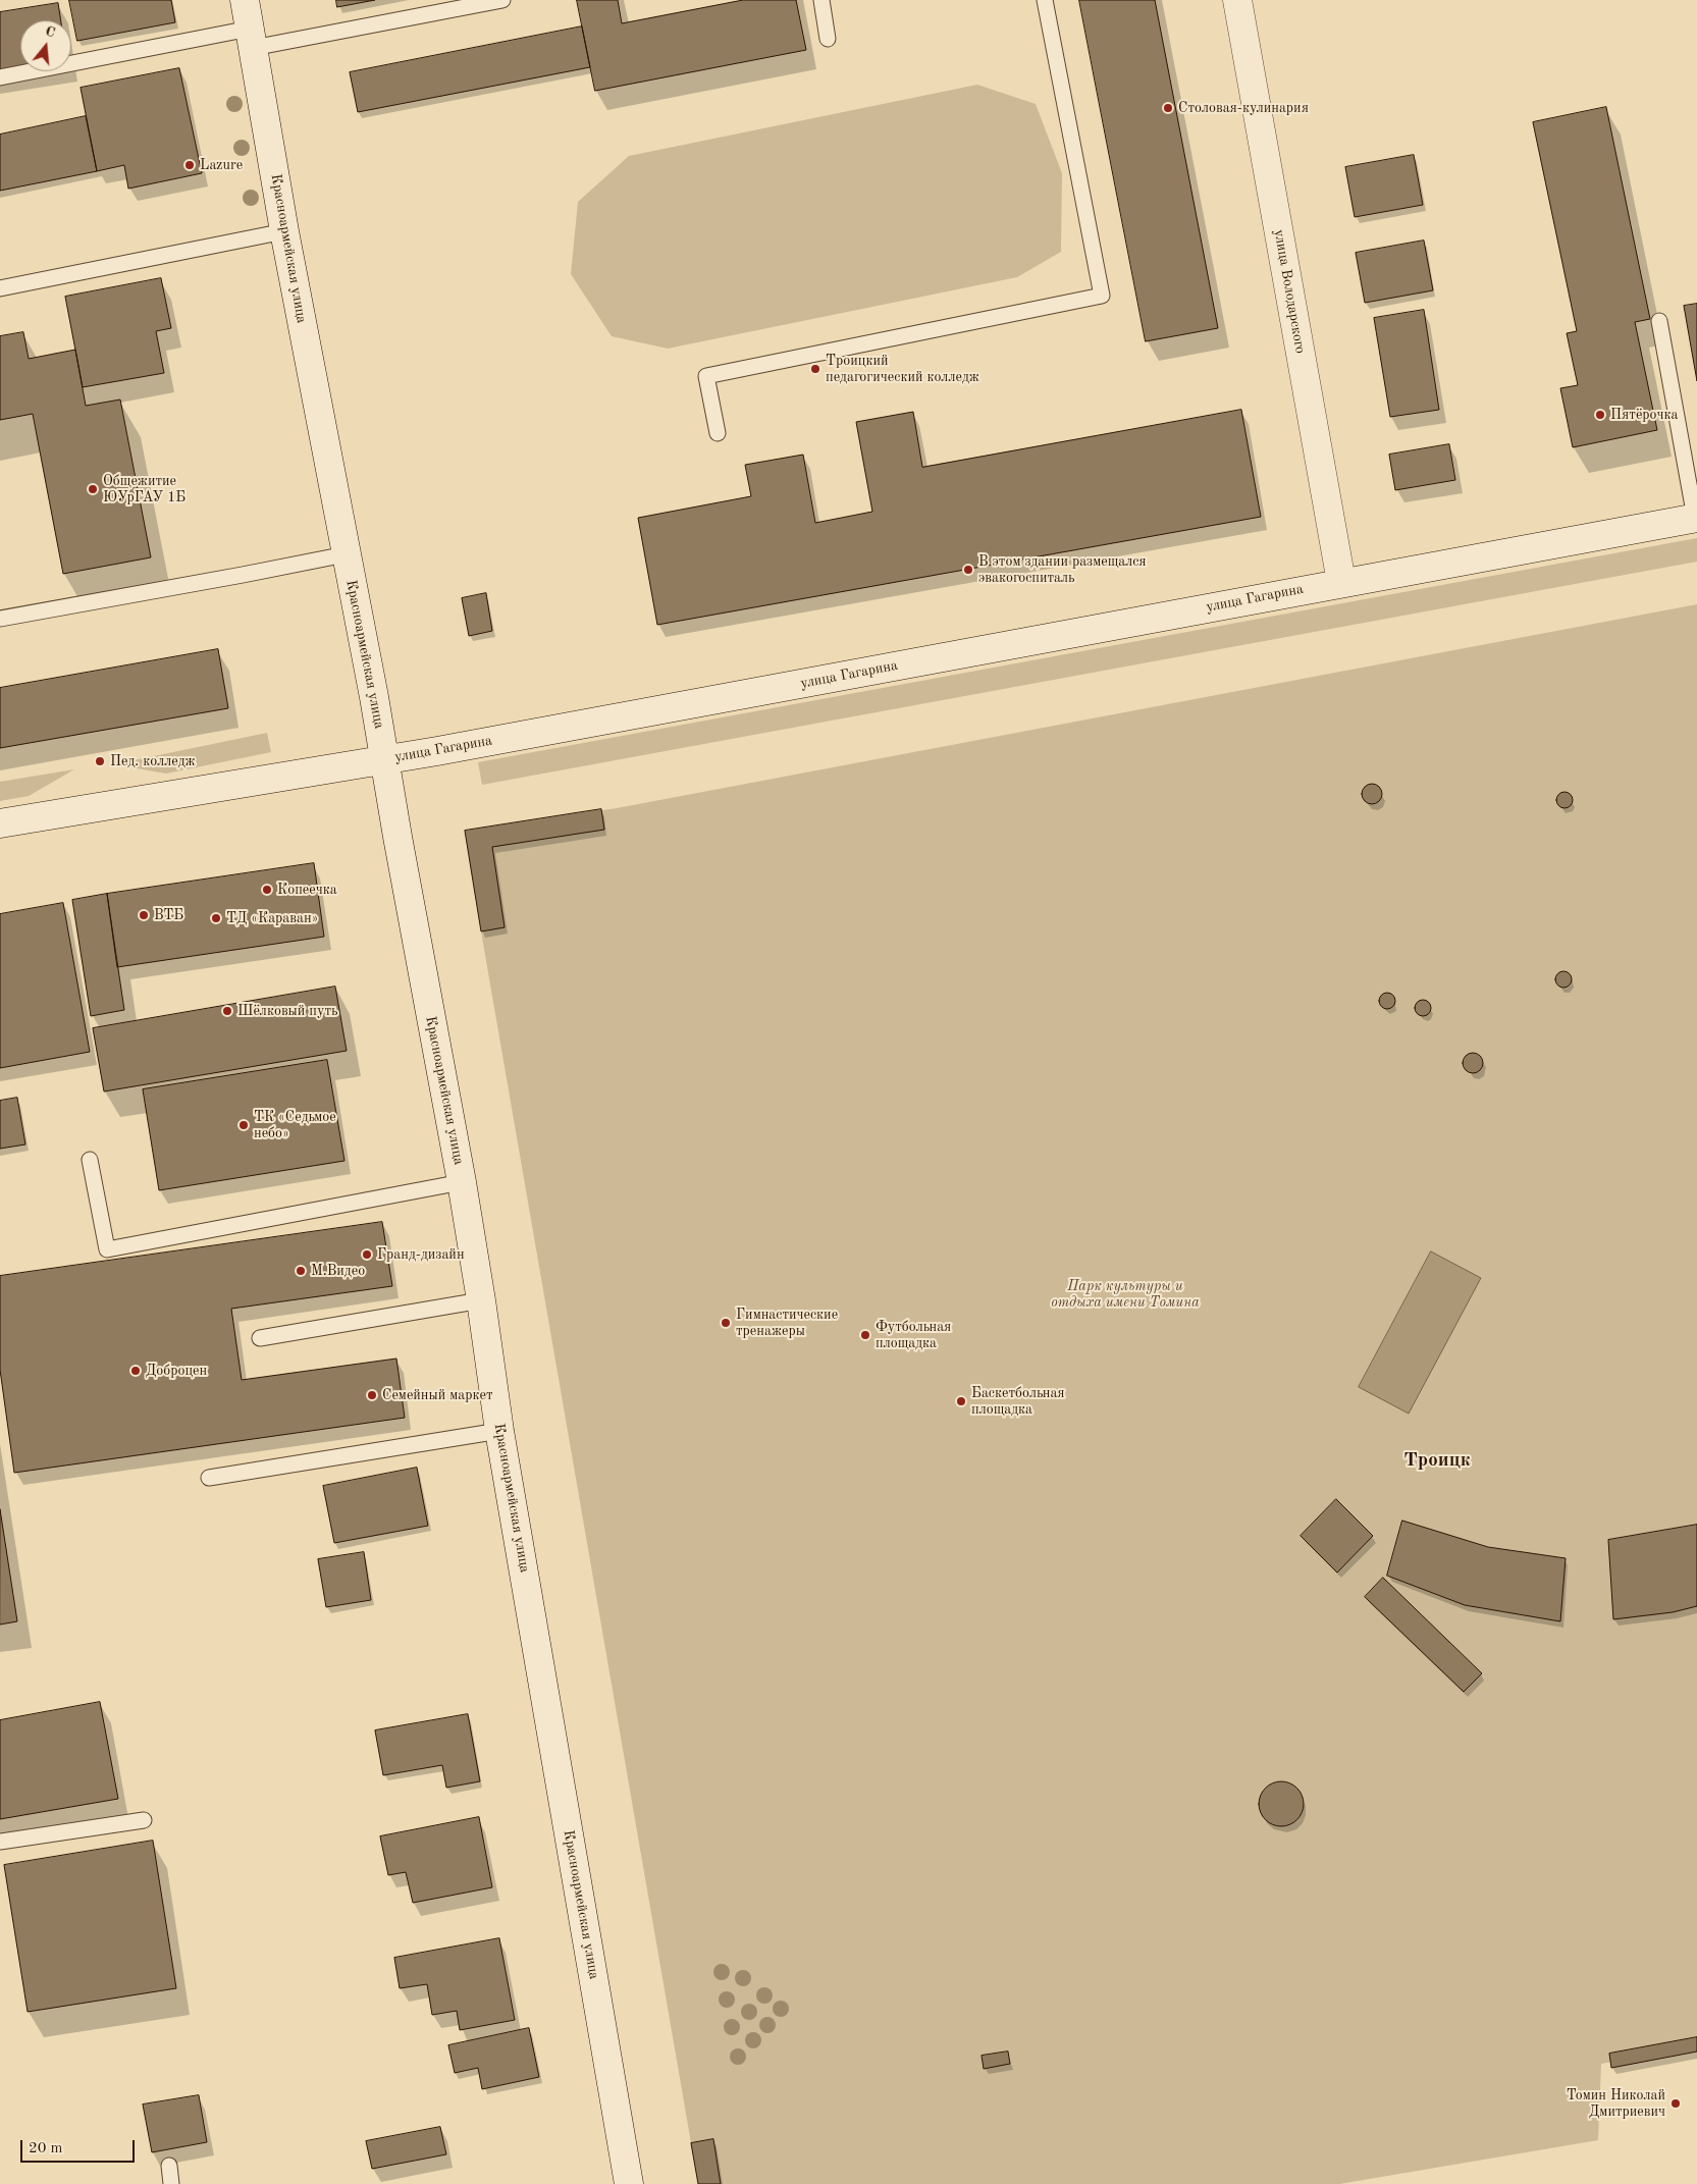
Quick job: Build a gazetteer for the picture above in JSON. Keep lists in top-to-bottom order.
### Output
{
  "streets": {
    "street": ["Красноармейская улица", "улица Володарского", "улица Гагарина"]
  },
  "crossings": [
    ["Красноармейская улица", "улица Гагарина"],
    ["улица Володарского", "улица Гагарина"]
  ],
  "districts": ["Троицк"],
  "parks": ["Парк культуры и отдыха имени Томина"],
  "places": [
    "Столовая-кулинария",
    "Lazure",
    "Троицкий педагогический колледж",
    "Пятёрочка",
    "Общежитие ЮУрГАУ 1Б",
    "В этом здании размещался эвакогоспиталь",
    "Пед. колледж",
    "Копеечка",
    "ВТБ",
    "ТД «Караван»",
    "Шёлковый путь",
    "ТК «Седьмое небо»",
    "Гранд-дизайн",
    "М.Видео",
    "Гимнастические тренажеры",
    "Футбольная площадка",
    "Доброцен",
    "Семейный маркет",
    "Баскетбольная площадка",
    "Томин Николай Дмитриевич"
  ],
  "scale_bar": "20 m",
  "north": "top"
}
